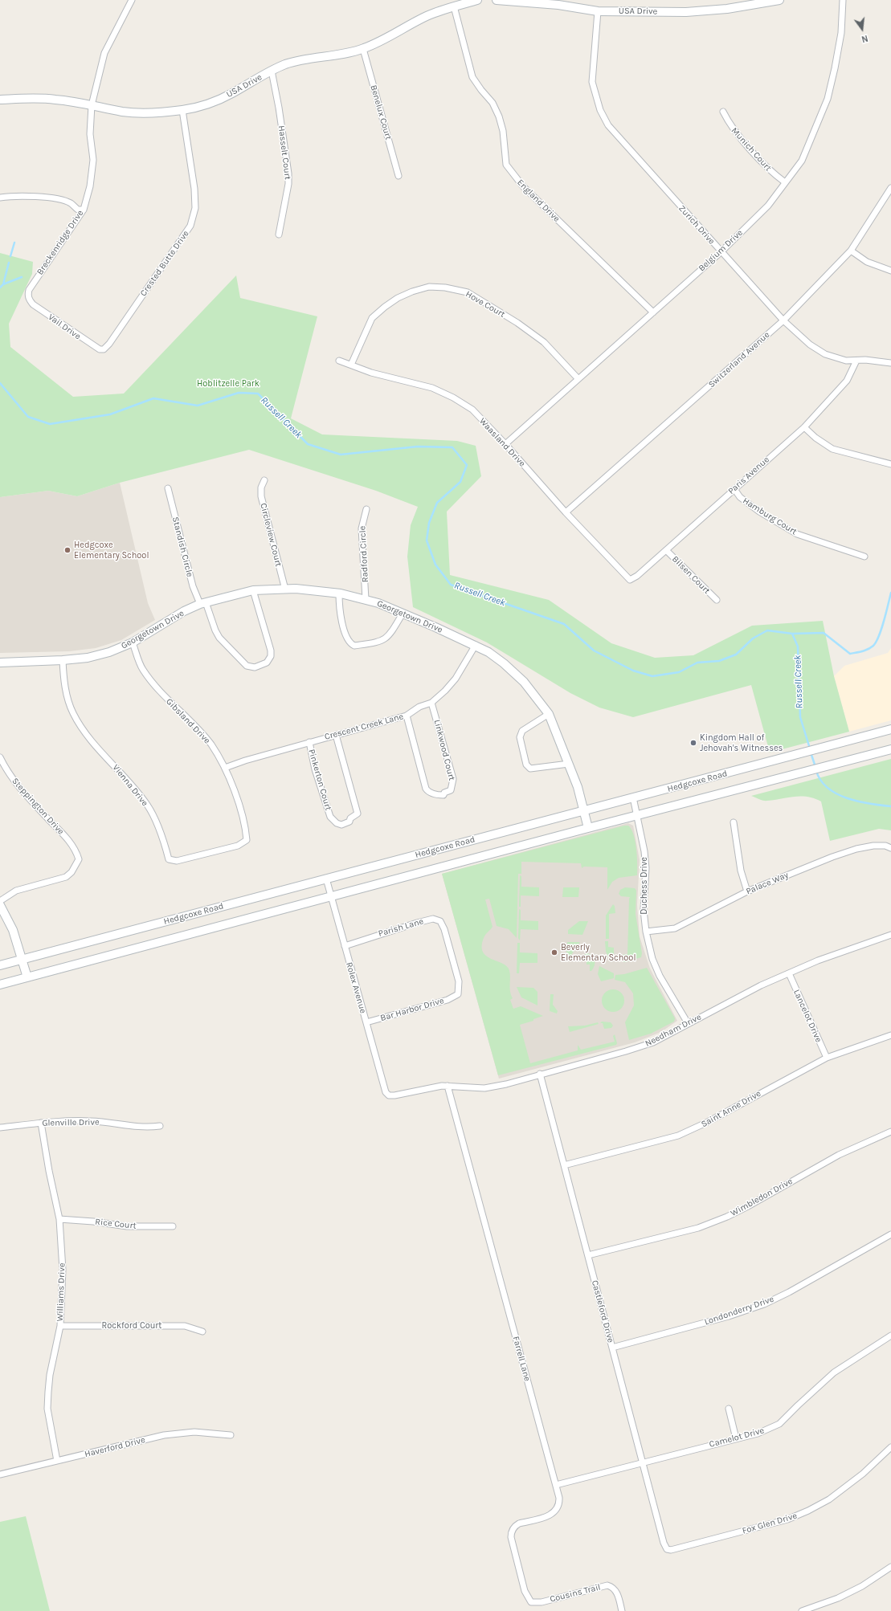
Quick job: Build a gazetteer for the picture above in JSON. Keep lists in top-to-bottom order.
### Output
{
  "streets": {
    "main road": ["USA Drive", "Georgetown Drive", "Hedgcoxe Road"],
    "street": [
      "Benelux Court",
      "Munich Court",
      "Hasselt Court",
      "England Drive",
      "Zurich Drive",
      "Breckenridge Drive",
      "Belgium Drive",
      "Crested Butte Drive",
      "Hove Court",
      "Vail Drive",
      "Switzerland Avenue",
      "Waasland Drive",
      "Paris Avenue",
      "Hamburg Court",
      "Circleview Court",
      "Standish Circle",
      "Radford Circle",
      "Bilsen Court",
      "Gibsland Drive",
      "Crescent Creek Lane",
      "Linkwood Court",
      "Pinkerton Court",
      "Vienna Drive",
      "Steppington Drive",
      "Palace Way",
      "Duchess Drive",
      "Parish Lane",
      "Rolex Avenue",
      "Bar Harbor Drive",
      "Lancelot Drive",
      "Needham Drive",
      "Saint Anne Drive",
      "Glenville Drive",
      "Wimbledon Drive",
      "Rice Court",
      "Williams Drive",
      "Londonderry Drive",
      "Castleford Drive",
      "Rockford Court",
      "Farrell Lane",
      "Camelot Drive",
      "Haverford Drive",
      "Fox Glen Drive",
      "Cousins Trail"
    ]
  },
  "crossings": [
    ["USA Drive", "Benelux Court"],
    ["USA Drive", "Hasselt Court"],
    ["USA Drive", "England Drive"],
    ["USA Drive", "Zurich Drive"],
    ["USA Drive", "Breckenridge Drive"],
    ["USA Drive", "Crested Butte Drive"],
    ["Munich Court", "Belgium Drive"],
    ["England Drive", "Belgium Drive"],
    ["Zurich Drive", "Belgium Drive"],
    ["Zurich Drive", "Switzerland Avenue"],
    ["Zurich Drive", "Paris Avenue"],
    ["Breckenridge Drive", "Vail Drive"],
    ["Belgium Drive", "Hove Court"],
    ["Belgium Drive", "Waasland Drive"],
    ["Crested Butte Drive", "Vail Drive"],
    ["Hove Court", "Waasland Drive"],
    ["Switzerland Avenue", "Waasland Drive"],
    ["Waasland Drive", "Paris Avenue"],
    ["Paris Avenue", "Hamburg Court"],
    ["Paris Avenue", "Bilsen Court"],
    ["Circleview Court", "Georgetown Drive"],
    ["Standish Circle", "Georgetown Drive"],
    ["Radford Circle", "Georgetown Drive"],
    ["Georgetown Drive", "Gibsland Drive"],
    ["Georgetown Drive", "Crescent Creek Lane"],
    ["Georgetown Drive", "Hedgcoxe Road"],
    ["Georgetown Drive", "Vienna Drive"],
    ["Gibsland Drive", "Crescent Creek Lane"],
    ["Gibsland Drive", "Vienna Drive"],
    ["Crescent Creek Lane", "Linkwood Court"],
    ["Crescent Creek Lane", "Pinkerton Court"],
    ["Hedgcoxe Road", "Duchess Drive"],
    ["Hedgcoxe Road", "Rolex Avenue"],
    ["Palace Way", "Duchess Drive"],
    ["Duchess Drive", "Needham Drive"],
    ["Parish Lane", "Rolex Avenue"],
    ["Parish Lane", "Bar Harbor Drive"],
    ["Rolex Avenue", "Bar Harbor Drive"],
    ["Rolex Avenue", "Needham Drive"],
    ["Lancelot Drive", "Needham Drive"],
    ["Lancelot Drive", "Saint Anne Drive"],
    ["Needham Drive", "Castleford Drive"],
    ["Needham Drive", "Farrell Lane"],
    ["Saint Anne Drive", "Castleford Drive"],
    ["Glenville Drive", "Williams Drive"],
    ["Wimbledon Drive", "Castleford Drive"],
    ["Rice Court", "Williams Drive"],
    ["Williams Drive", "Rockford Court"],
    ["Williams Drive", "Haverford Drive"],
    ["Londonderry Drive", "Castleford Drive"],
    ["Castleford Drive", "Camelot Drive"],
    ["Castleford Drive", "Fox Glen Drive"],
    ["Farrell Lane", "Camelot Drive"],
    ["Farrell Lane", "Cousins Trail"]
  ],
  "water": ["Russell Creek"],
  "parks": ["Hoblitzelle Park"],
  "places": ["Hedgcoxe Elementary School", "Kingdom Hall of Jehovah's Witnesses", "Beverly Elementary School"],
  "north": "bottom"
}
